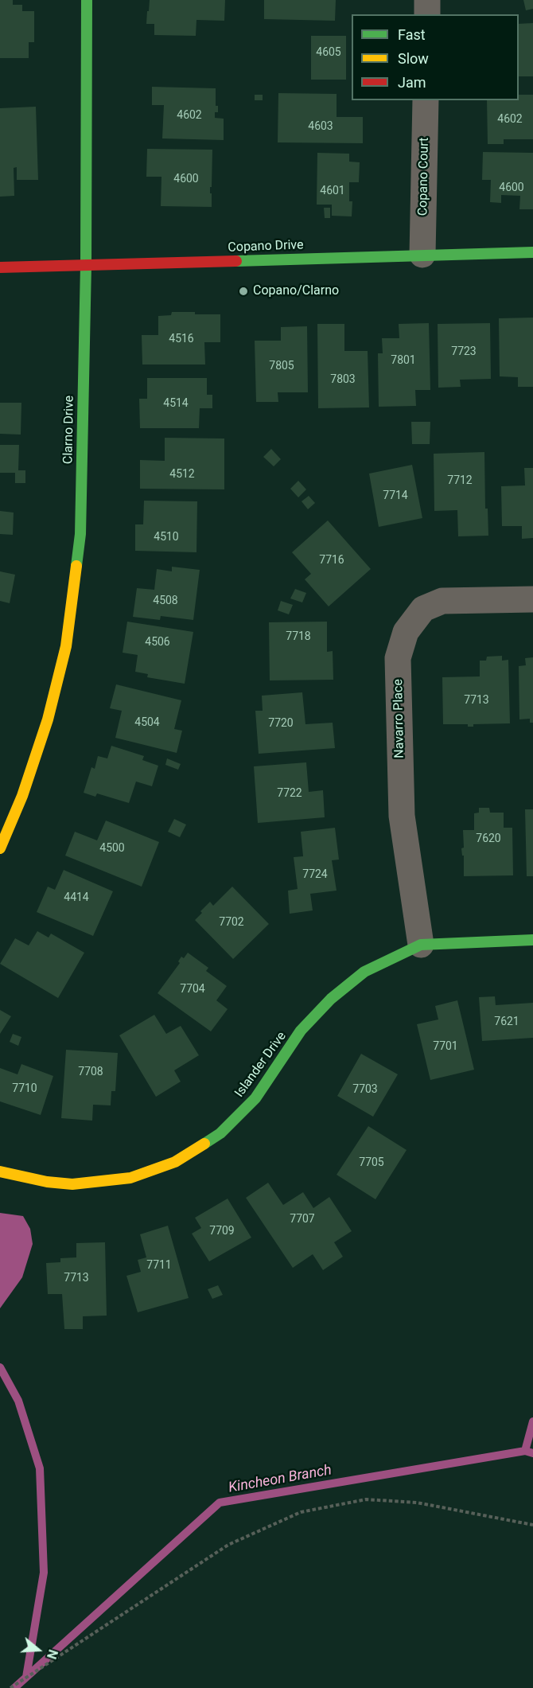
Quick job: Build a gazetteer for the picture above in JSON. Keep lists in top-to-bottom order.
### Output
{
  "streets": {
    "street": [
      "Copano Court",
      "Copano Drive",
      "Clarno Drive",
      "Navarro Place",
      "Islander Drive"
    ]
  },
  "crossings": [
    ["Copano Court", "Copano Drive"],
    ["Copano Drive", "Clarno Drive"],
    ["Navarro Place", "Islander Drive"]
  ],
  "water": ["Kincheon Branch"],
  "places": ["Copano/Clarno"],
  "house_numbers": [
    "4605",
    "4602",
    "4602",
    "4603",
    "4600",
    "4600",
    "4601",
    "4516",
    "7723",
    "7801",
    "7805",
    "7803",
    "4514",
    "4512",
    "7712",
    "7714",
    "4510",
    "7716",
    "4508",
    "7718",
    "4506",
    "7713",
    "4504",
    "7720",
    "7722",
    "7620",
    "4500",
    "7724",
    "4414",
    "7702",
    "7704",
    "7621",
    "7701",
    "7708",
    "7710",
    "7703",
    "7705",
    "7707",
    "7709",
    "7711",
    "7713"
  ],
  "legend": ["Fast", "Slow", "Jam"],
  "north": "right"
}
